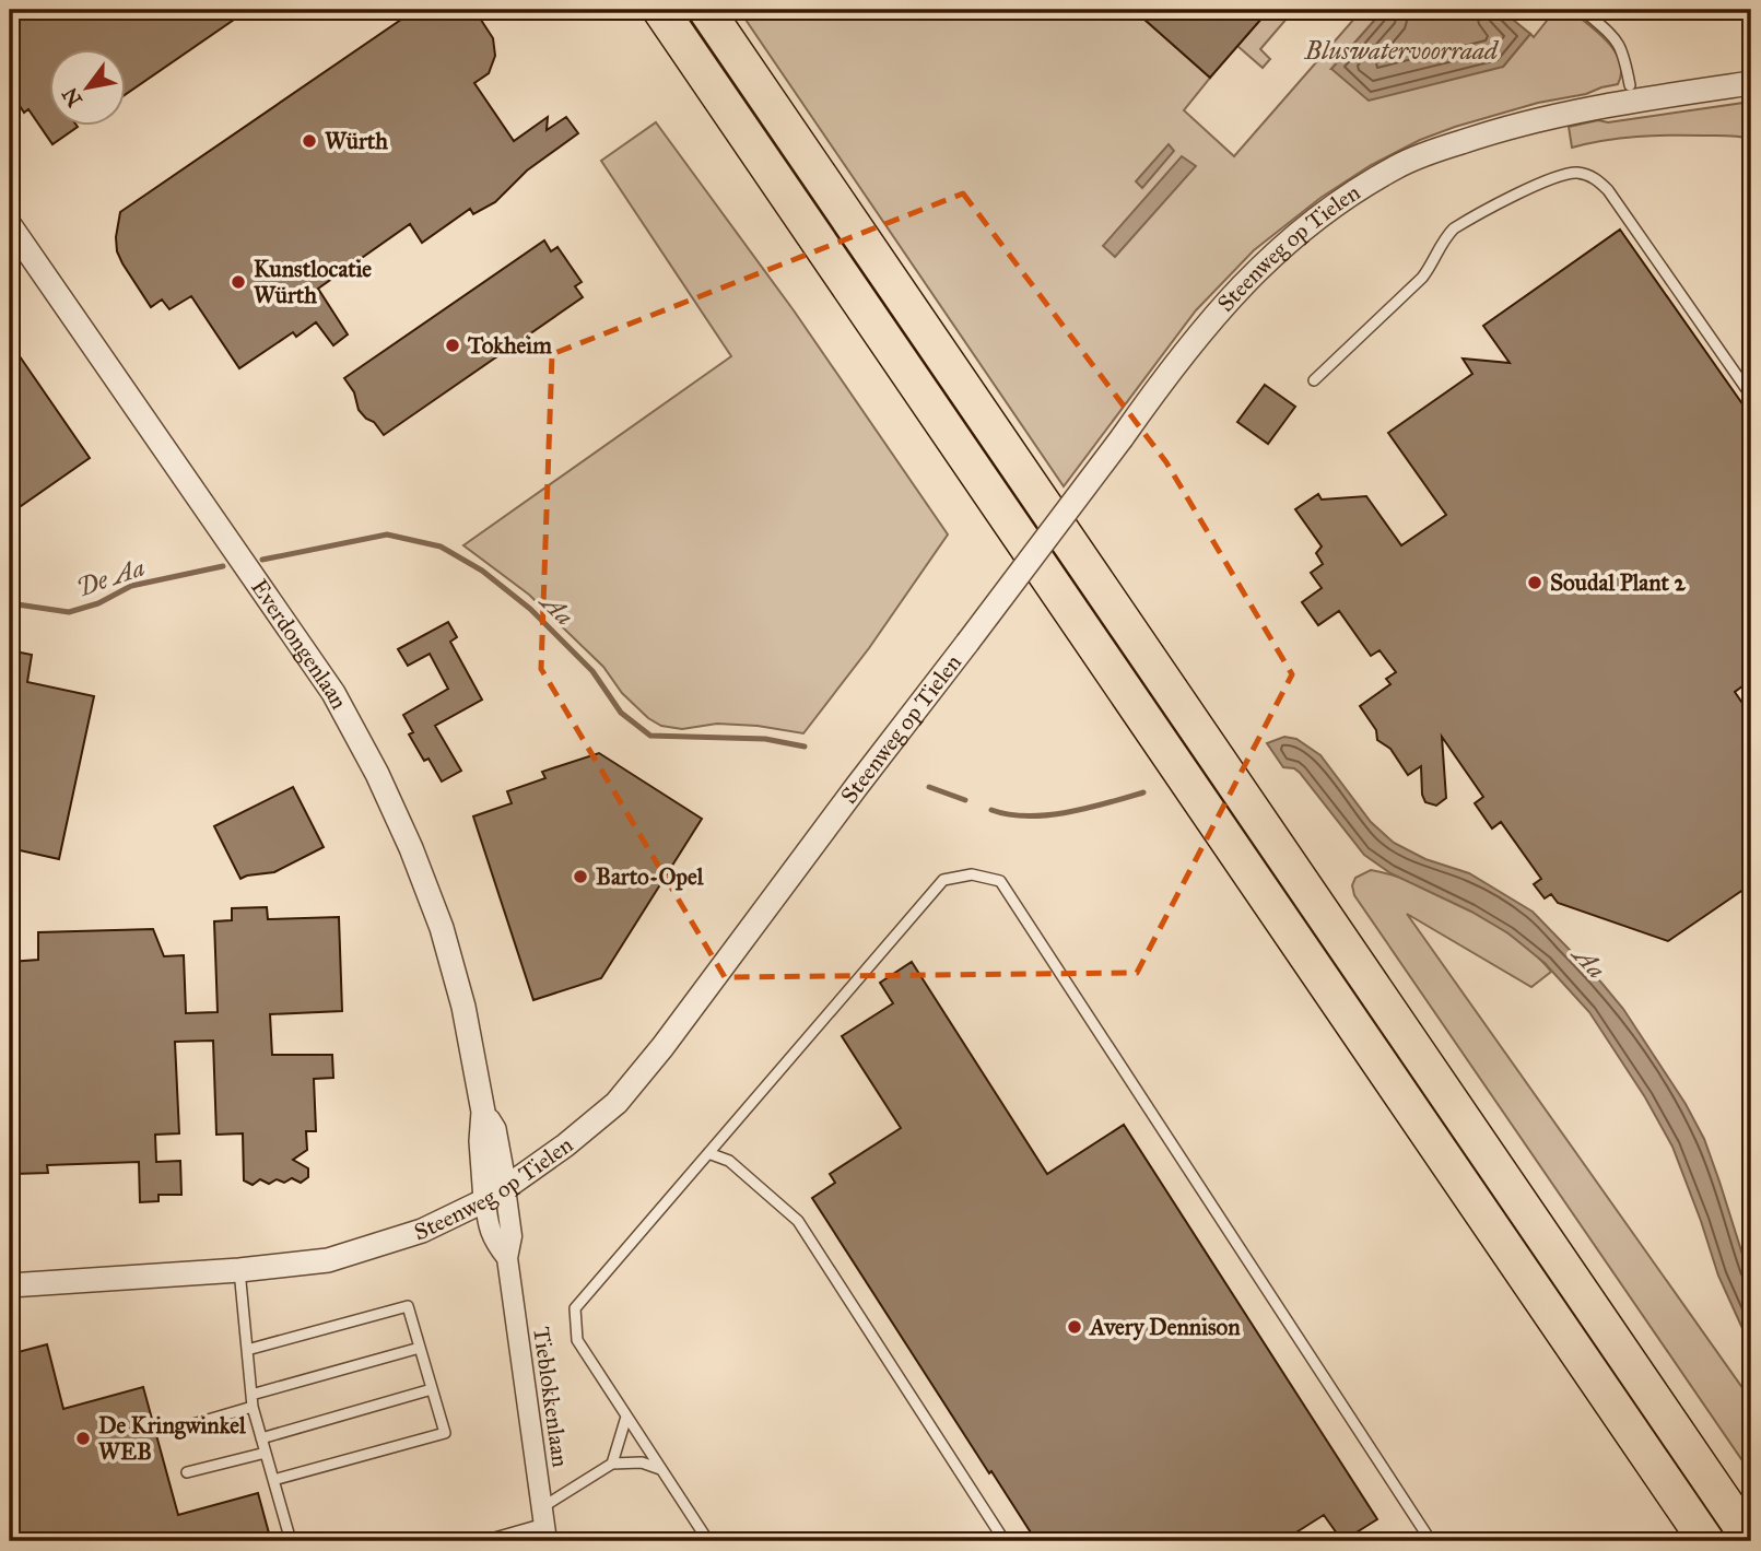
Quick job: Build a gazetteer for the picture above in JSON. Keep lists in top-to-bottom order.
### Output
{
  "streets": {
    "street": ["Steenweg op Tielen", "Everdongenlaan", "Tieblokkenlaan"]
  },
  "crossings": [
    ["Steenweg op Tielen", "Everdongenlaan"],
    ["Steenweg op Tielen", "Tieblokkenlaan"],
    ["Everdongenlaan", "Tieblokkenlaan"]
  ],
  "water": ["Bluswatervoorraad", "De Aa", "Aa"],
  "places": [
    "Würth",
    "Kunstlocatie Würth",
    "Tokheim",
    "Soudal Plant 2",
    "Barto-Opel",
    "Avery Dennison",
    "De Kringwinkel WEB"
  ],
  "north": "bottom left"
}
